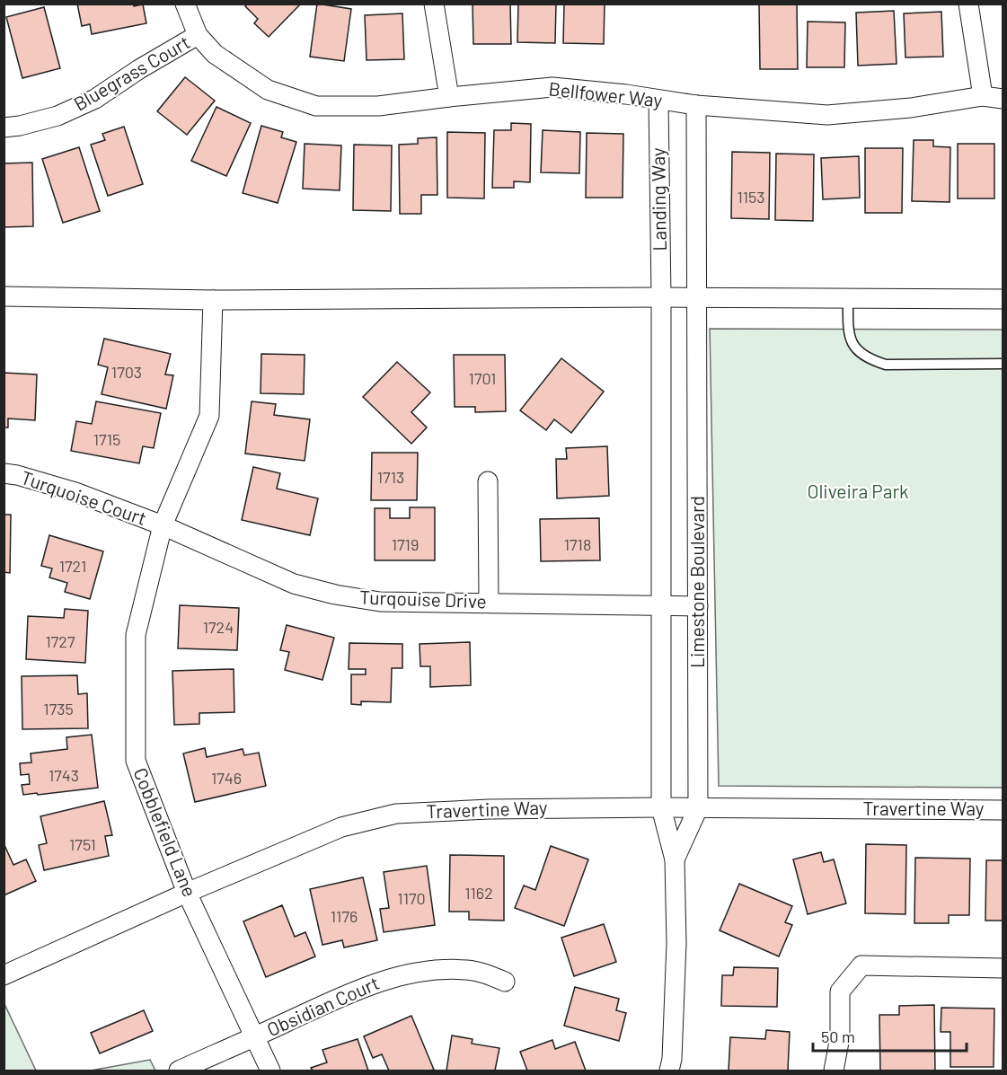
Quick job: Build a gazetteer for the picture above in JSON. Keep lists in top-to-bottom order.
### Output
{
  "streets": {
    "street": [
      "Bluegrass Court",
      "Bellfower Way",
      "Landing Way",
      "Turquoise Court",
      "Limestone Boulevard",
      "Turqouise Drive",
      "Travertine Way",
      "Cobblefield Lane",
      "Obsidian Court"
    ]
  },
  "crossings": [
    ["Bluegrass Court", "Bellfower Way"],
    ["Bellfower Way", "Landing Way"],
    ["Landing Way", "Limestone Boulevard"],
    ["Turquoise Court", "Turqouise Drive"],
    ["Turquoise Court", "Cobblefield Lane"],
    ["Limestone Boulevard", "Turqouise Drive"],
    ["Limestone Boulevard", "Travertine Way"],
    ["Turqouise Drive", "Cobblefield Lane"],
    ["Travertine Way", "Cobblefield Lane"],
    ["Cobblefield Lane", "Obsidian Court"]
  ],
  "parks": ["Oliveira Park"],
  "house_numbers": [
    "1153",
    "1703",
    "1701",
    "1715",
    "1713",
    "1719",
    "1718",
    "1721",
    "1724",
    "1727",
    "1735",
    "1743",
    "1746",
    "1751",
    "1162",
    "1170",
    "1176"
  ],
  "scale_bar": "50 m"
}
